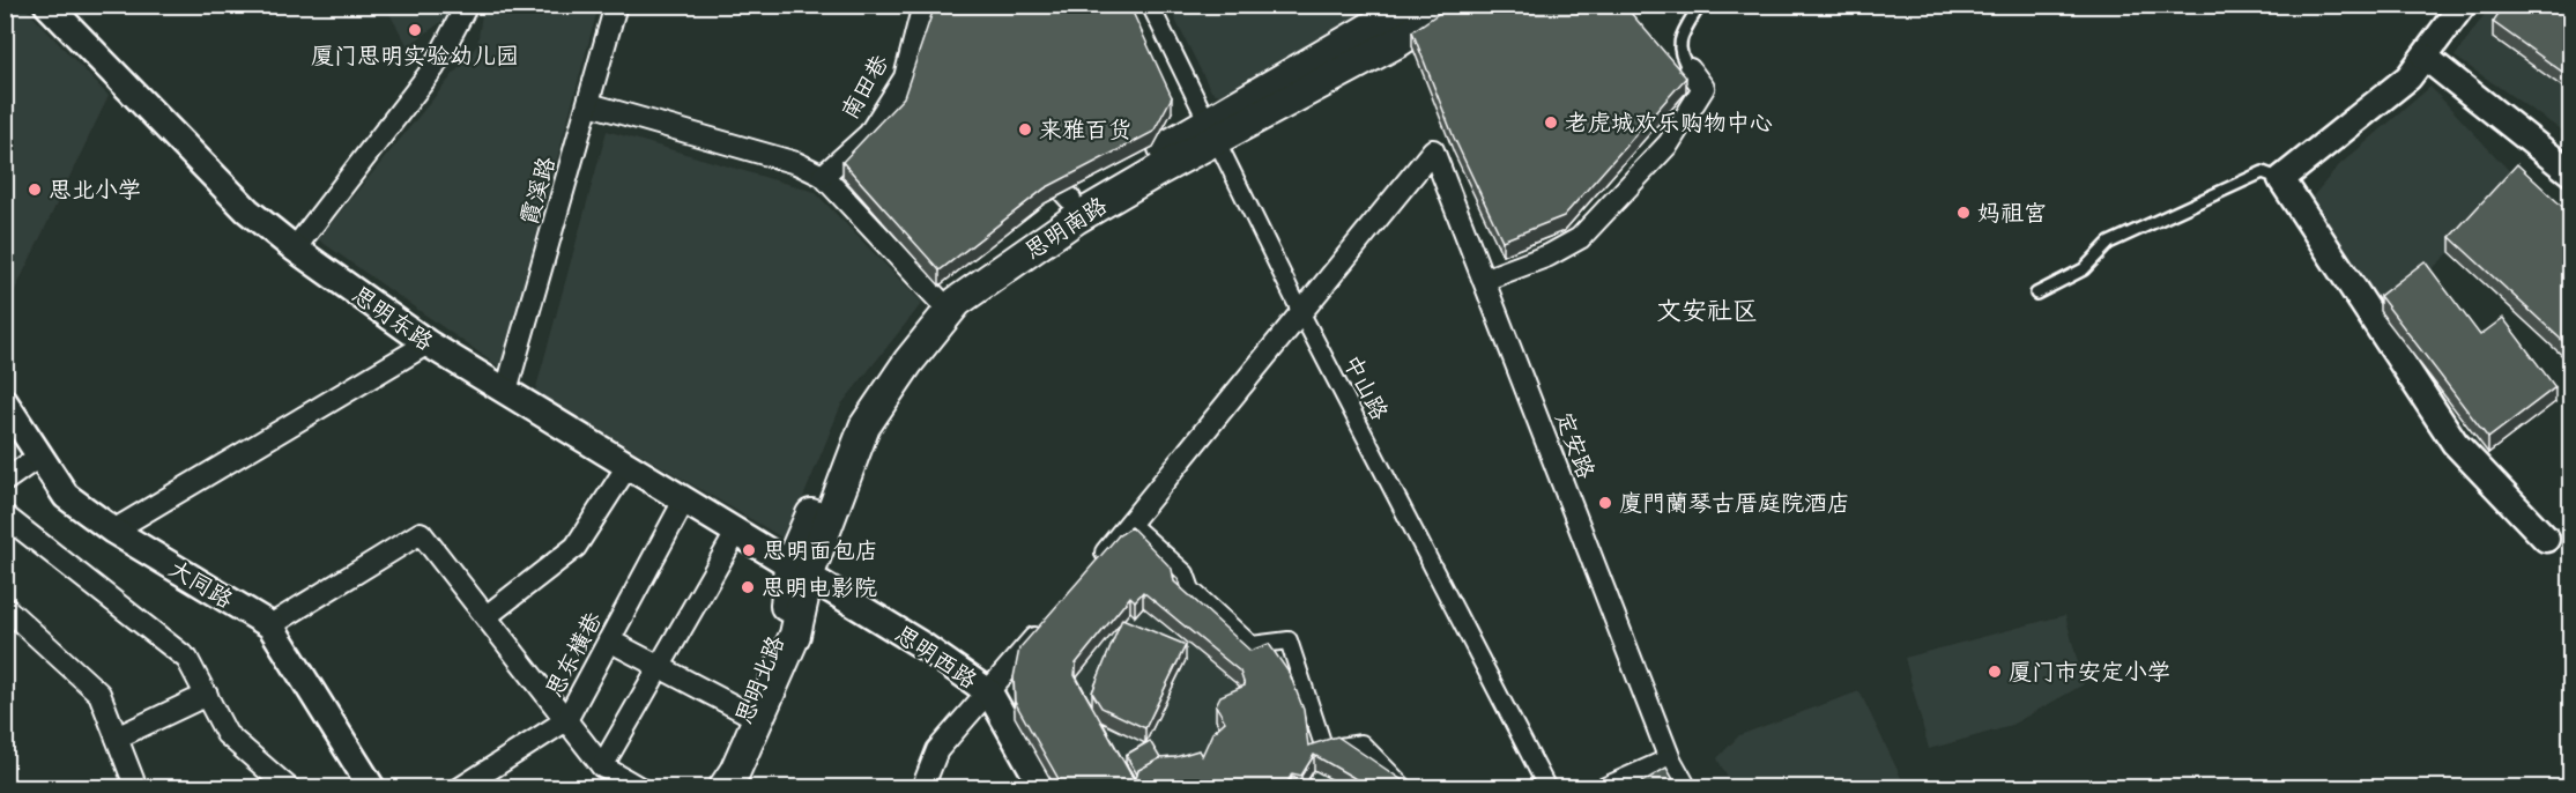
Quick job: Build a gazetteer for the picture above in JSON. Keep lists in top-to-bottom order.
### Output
{
  "streets": {
    "main road": ["思明南路", "思明北路"],
    "street": [
      "南田巷",
      "霞溪路",
      "思明东路",
      "中山路",
      "定安路",
      "大同路",
      "思东横巷",
      "思明西路"
    ]
  },
  "crossings": [
    ["霞溪路", "思明东路"],
    ["思明南路", "思明东路"],
    ["思明南路", "中山路"],
    ["思明南路", "思明西路"],
    ["思明南路", "思明北路"],
    ["思明东路", "思东横巷"],
    ["思明东路", "思明西路"],
    ["思明东路", "思明北路"],
    ["中山路", "定安路"],
    ["思明西路", "思明北路"]
  ],
  "districts": ["文安社区"],
  "places": [
    "厦门思明实验幼儿园",
    "老虎城欢乐购物中心",
    "来雅百货",
    "思北小学",
    "妈祖宫",
    "廈門蘭琴古厝庭院酒店",
    "思明面包店",
    "思明电影院",
    "厦门市安定小学"
  ]
}
